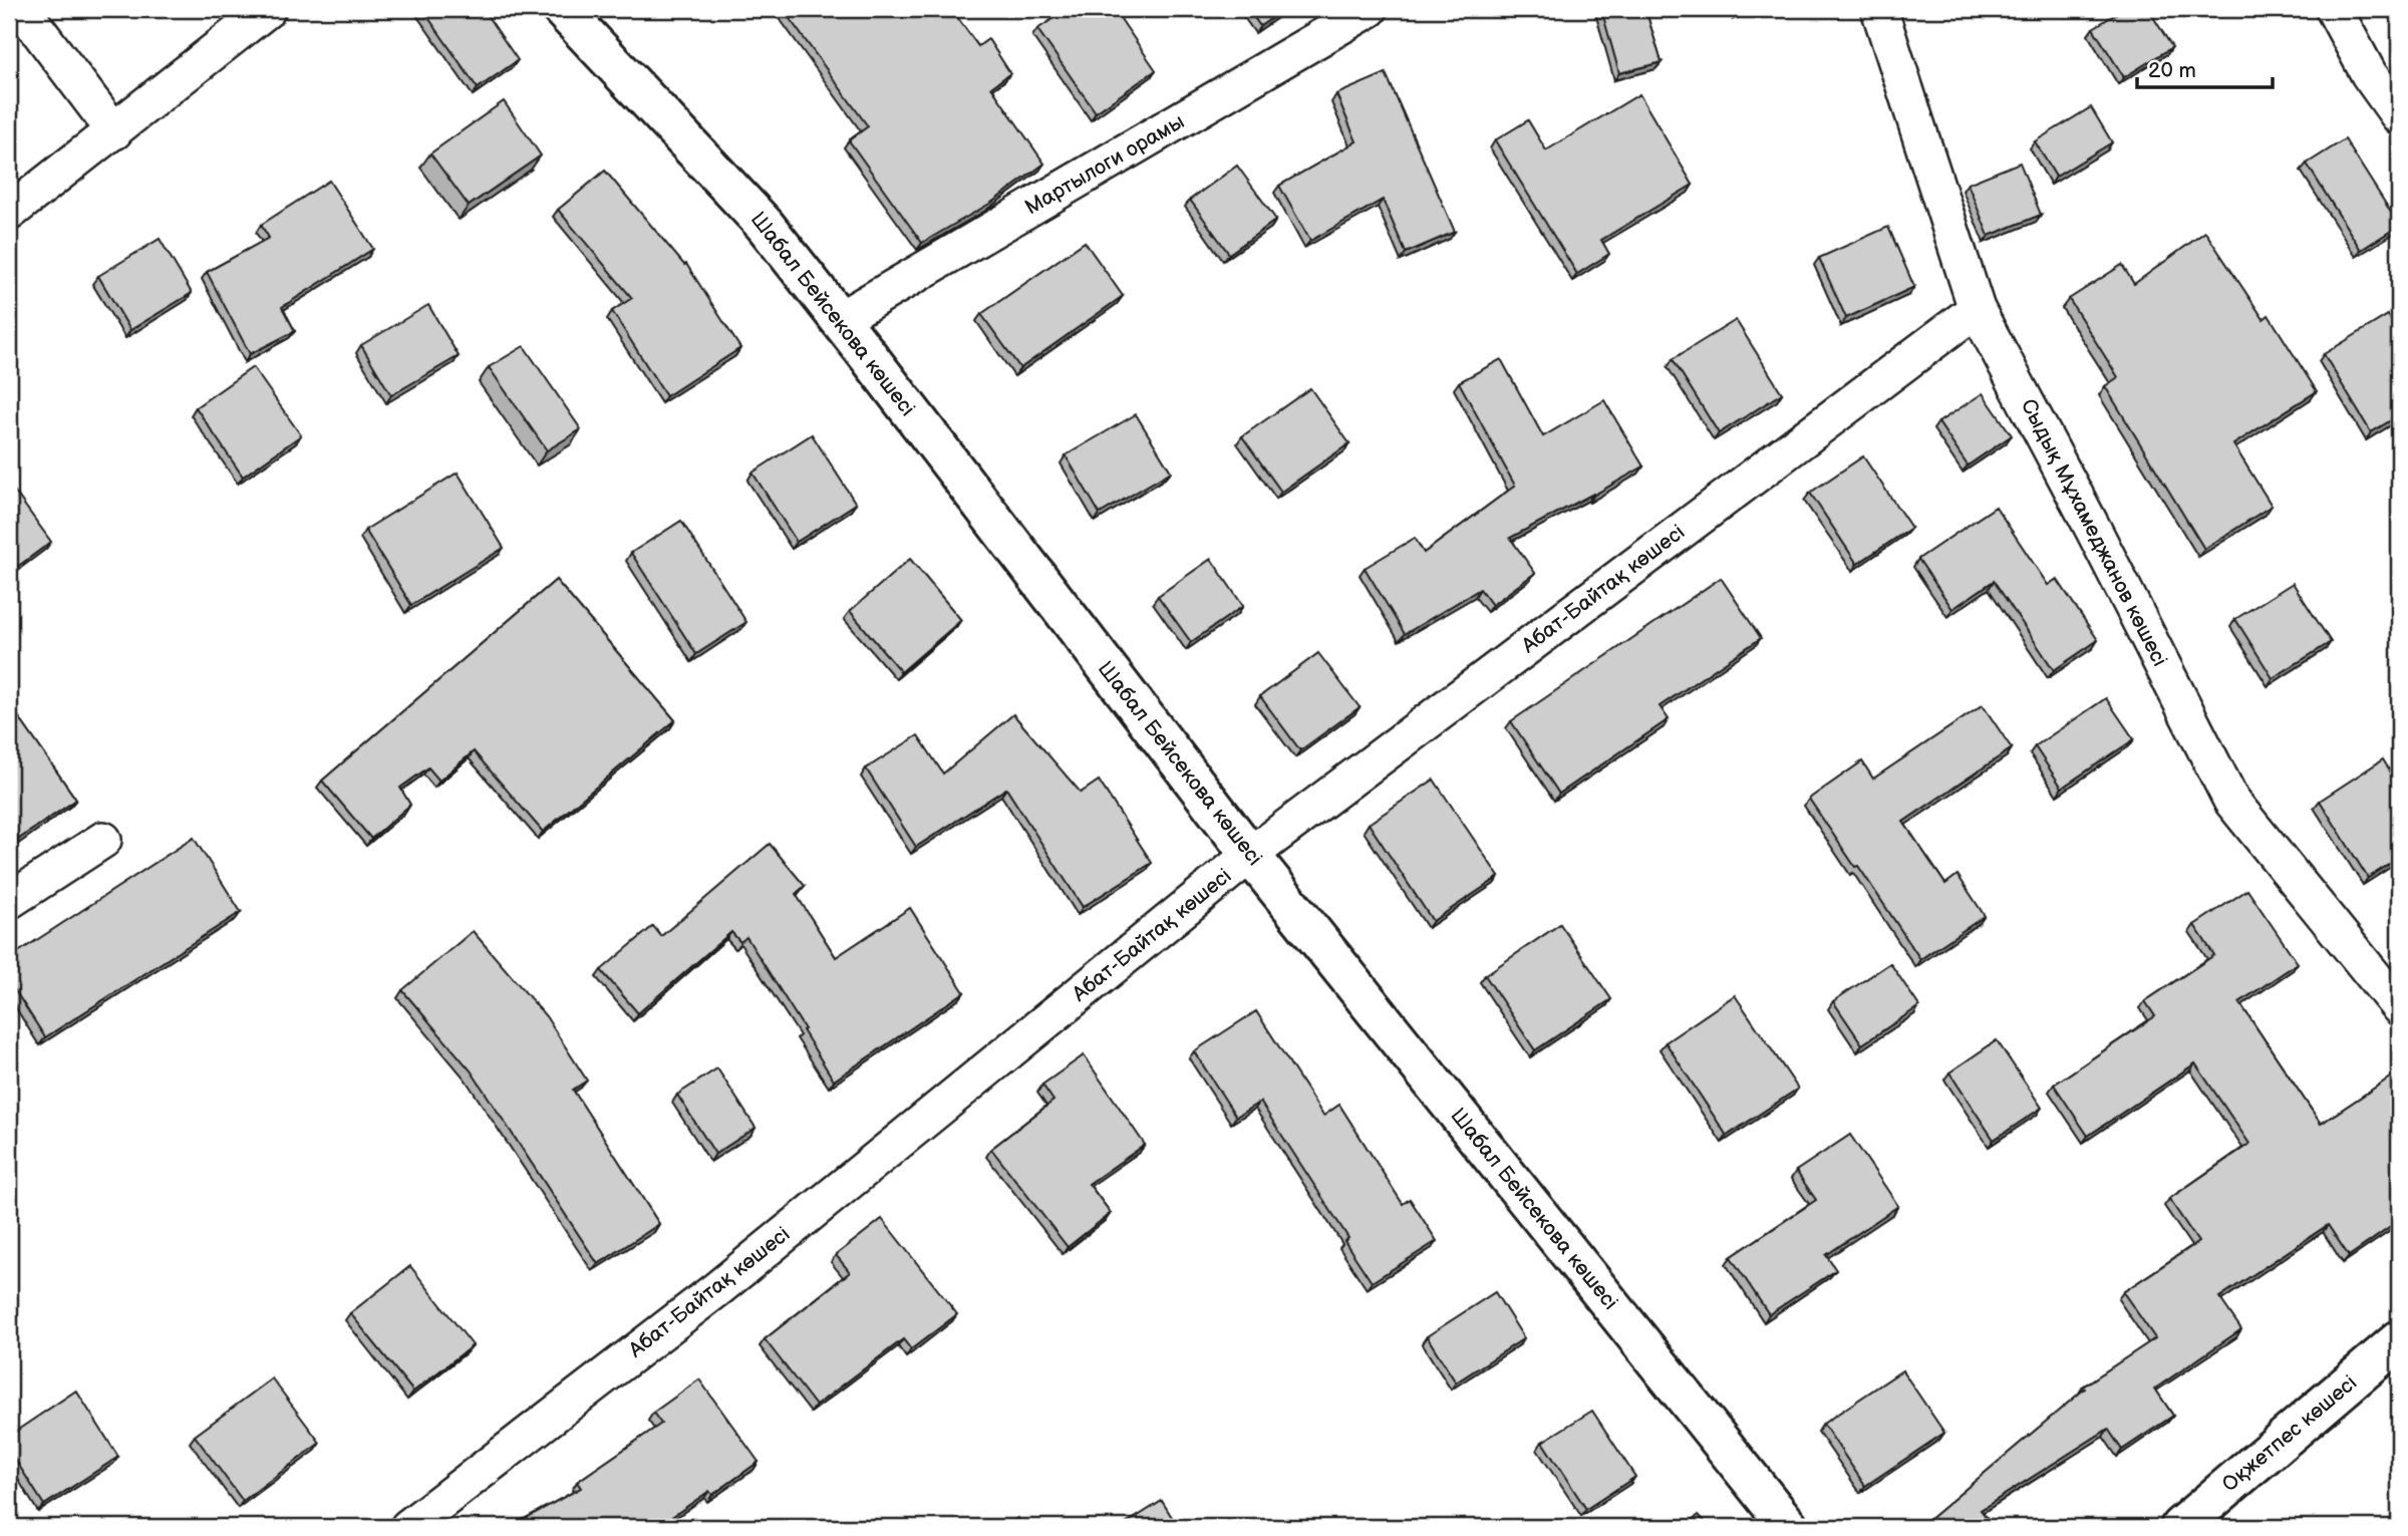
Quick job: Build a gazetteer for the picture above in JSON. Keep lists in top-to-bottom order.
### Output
{
  "streets": {
    "main road": ["Шабал Бейсекова көшесі", "Оқжетпес көшесі"],
    "street": ["Мартылоги орамы", "Сыдық Мұхамеджанов көшесі", "Абат-Байтақ көшесі"]
  },
  "crossings": [
    ["Мартылоги орамы", "Шабал Бейсекова көшесі"],
    ["Шабал Бейсекова көшесі", "Абат-Байтақ көшесі"],
    ["Сыдық Мұхамеджанов көшесі", "Абат-Байтақ көшесі"]
  ],
  "scale_bar": "20 m"
}
